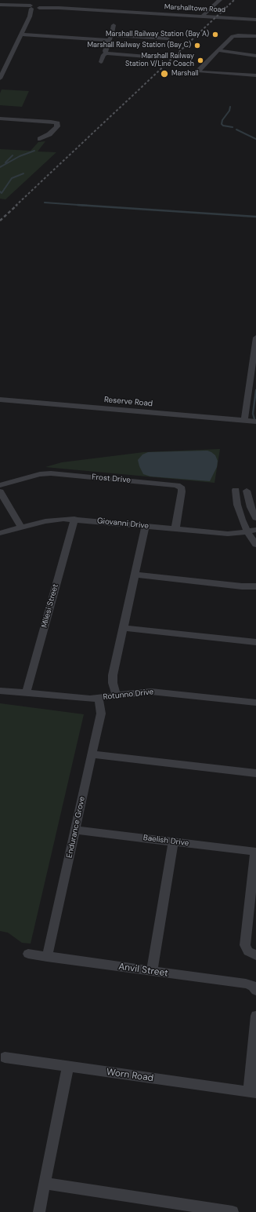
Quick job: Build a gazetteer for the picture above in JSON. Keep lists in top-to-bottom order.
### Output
{
  "streets": {
    "street": [
      "Marshalltown Road",
      "Reserve Road",
      "Frost Drive",
      "Giovanni Drive",
      "Milesi Street",
      "Rotunno Drive",
      "Endurance Grove",
      "Baelish Drive",
      "Anvil Street",
      "Worn Road"
    ]
  },
  "crossings": [
    ["Frost Drive", "Giovanni Drive"],
    ["Giovanni Drive", "Milesi Street"],
    ["Milesi Street", "Rotunno Drive"],
    ["Rotunno Drive", "Endurance Grove"],
    ["Endurance Grove", "Baelish Drive"],
    ["Endurance Grove", "Anvil Street"]
  ],
  "places": [
    "Marshall Railway Station (Bay A)",
    "Marshall Railway Station (Bay C)",
    "Marshall Railway Station V/Line Coach",
    "Marshall"
  ]
}
